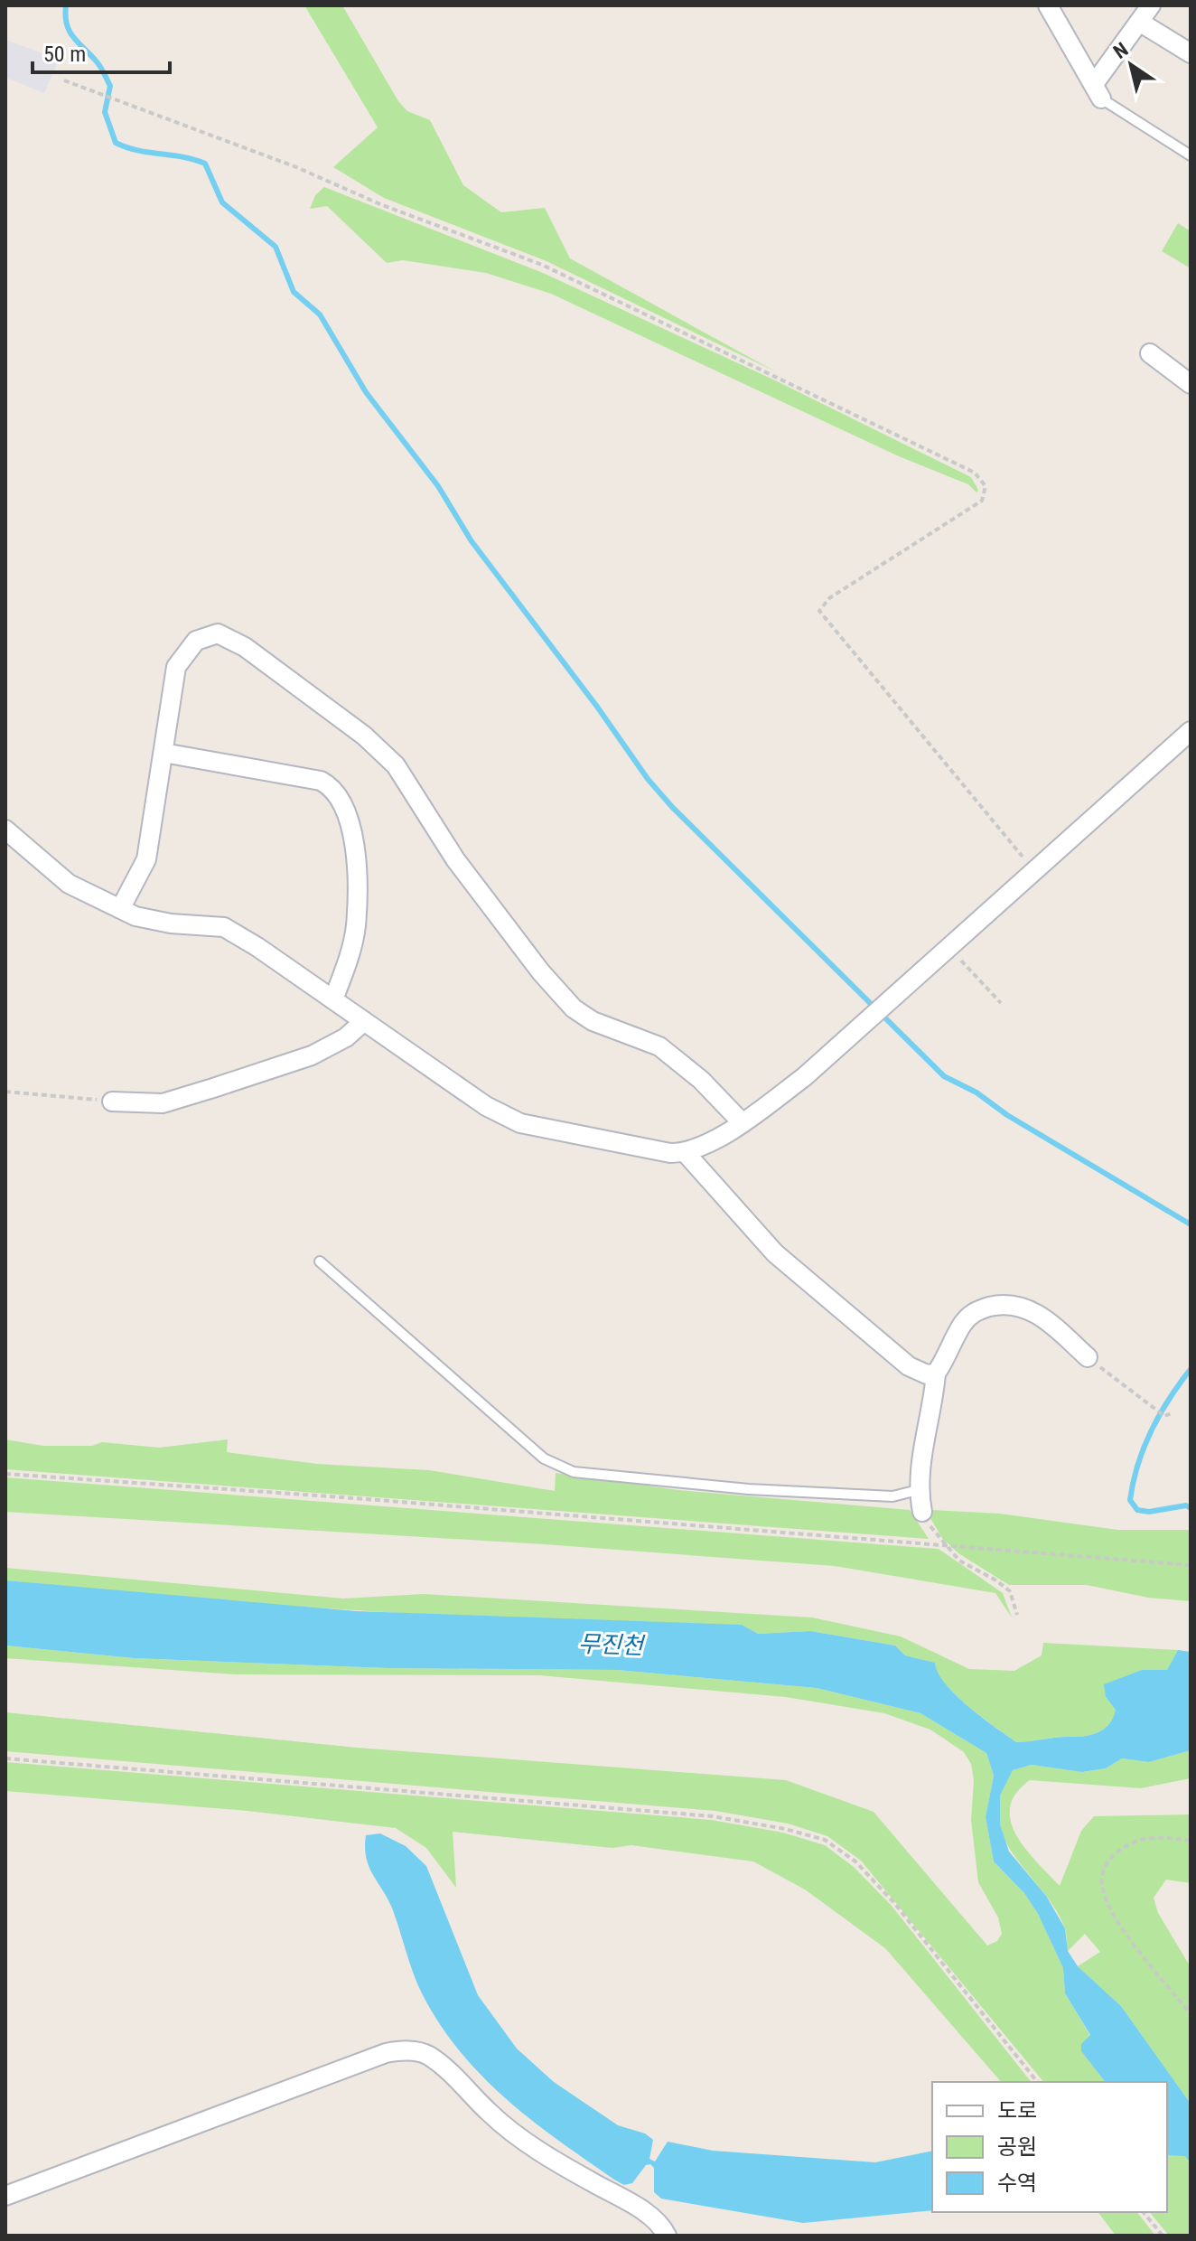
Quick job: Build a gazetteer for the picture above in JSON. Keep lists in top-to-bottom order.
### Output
{
  "water": ["무진천"],
  "legend": ["도로", "공원", "수역"],
  "scale_bar": "50 m",
  "north": "top left"
}
